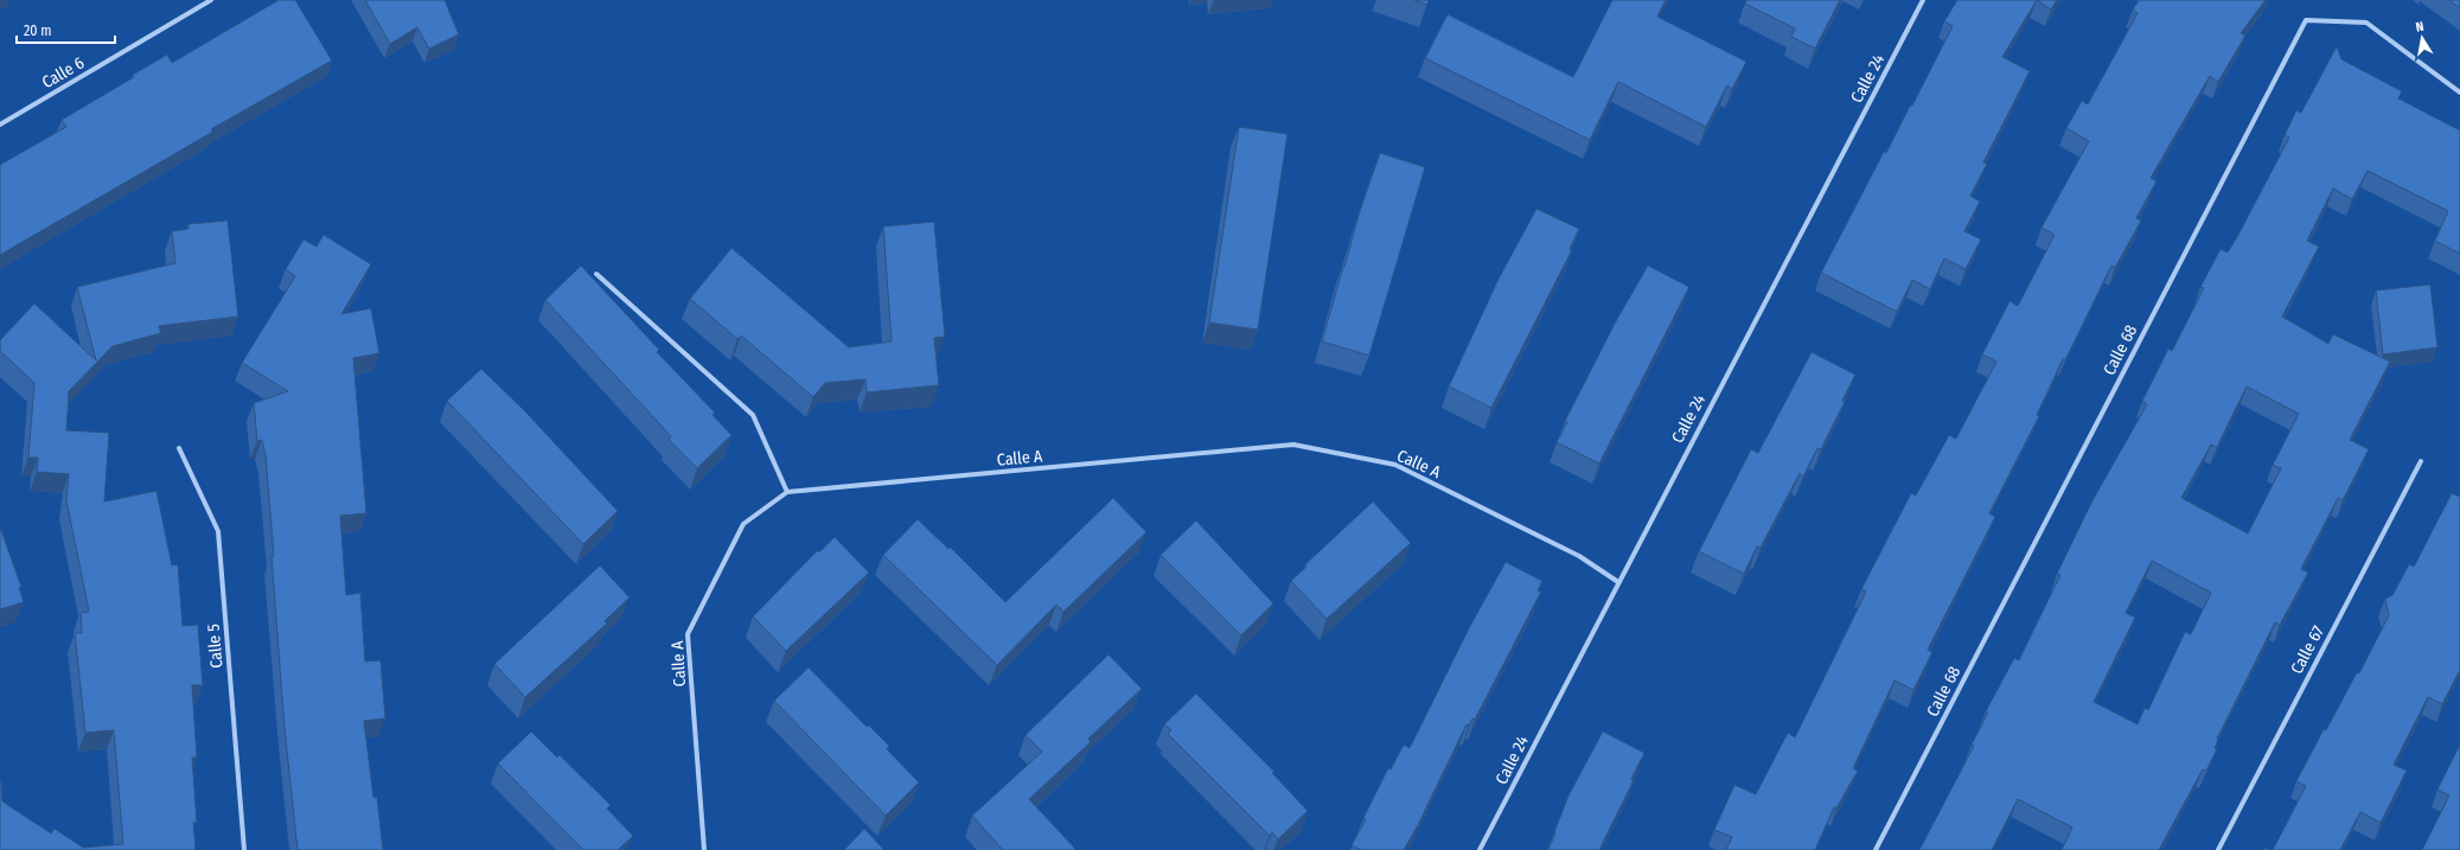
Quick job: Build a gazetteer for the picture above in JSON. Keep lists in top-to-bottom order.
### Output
{
  "streets": {
    "street": [
      "Calle 6",
      "Calle 24",
      "Calle 68",
      "Calle A",
      "Calle 5",
      "Calle 67"
    ]
  },
  "crossings": [
    ["Calle 24", "Calle A"]
  ],
  "scale_bar": "20 m",
  "north": "top"
}
